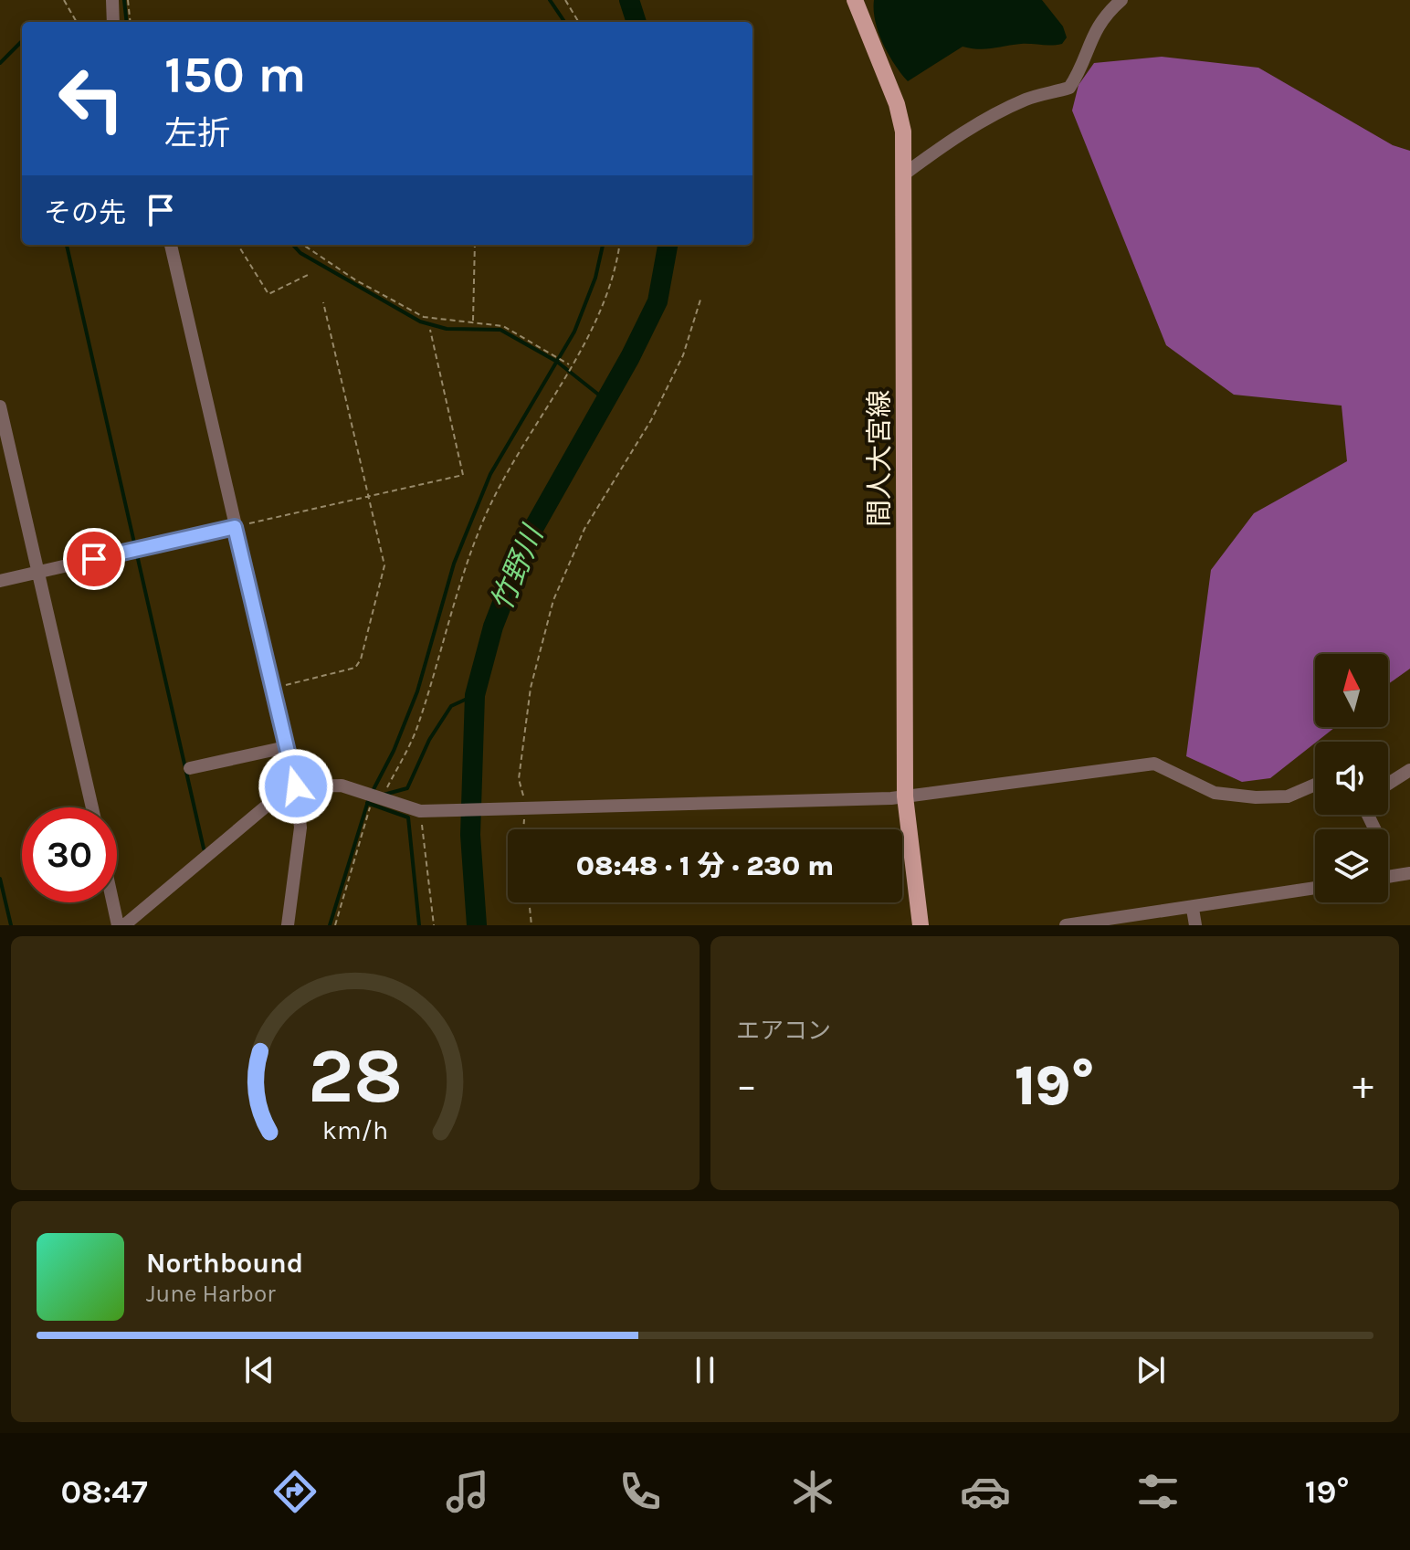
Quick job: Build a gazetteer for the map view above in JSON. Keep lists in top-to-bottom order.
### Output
{
  "streets": {
    "main road": ["間人大宮線"]
  },
  "water": ["竹野川"],
  "north": "top",
  "page": {
    "turn": ["150 m", "左折"],
    "then": "その先",
    "limit": "30",
    "trip": "08:48 · 1 分 · 230 m",
    "tile": "エアコン",
    "heat": ["−", "19°", "+"],
    "song": ["Northbound", "June Harbor"],
    "tabs": ["08:47", "19°"],
    "gauge": ["28", "km/h"]
  }
}
